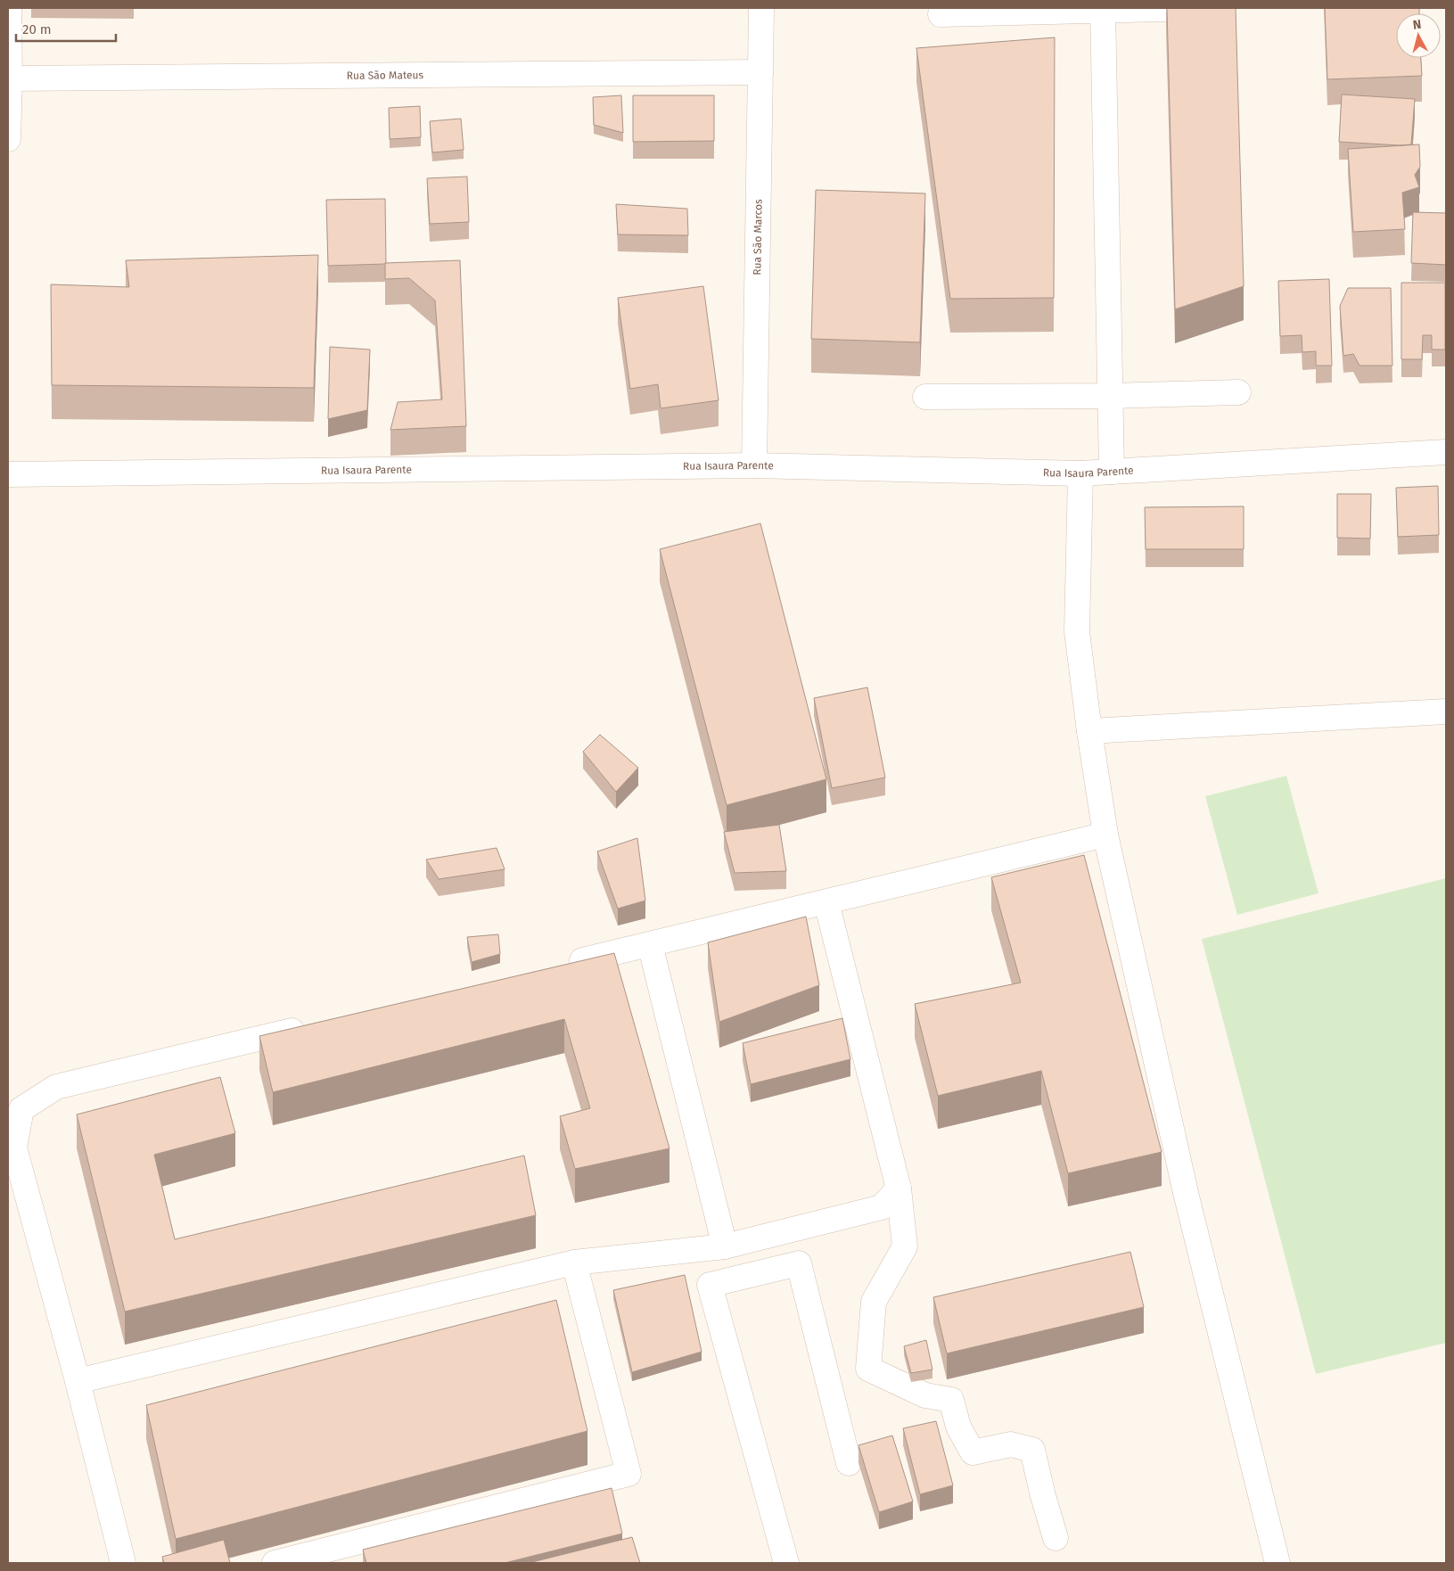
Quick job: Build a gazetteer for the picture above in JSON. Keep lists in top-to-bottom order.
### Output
{
  "streets": {
    "street": ["Rua São Mateus", "Rua São Marcos", "Rua Isaura Parente"]
  },
  "crossings": [
    ["Rua São Mateus", "Rua São Marcos"],
    ["Rua São Marcos", "Rua Isaura Parente"]
  ],
  "scale_bar": "20 m",
  "north": "top"
}
